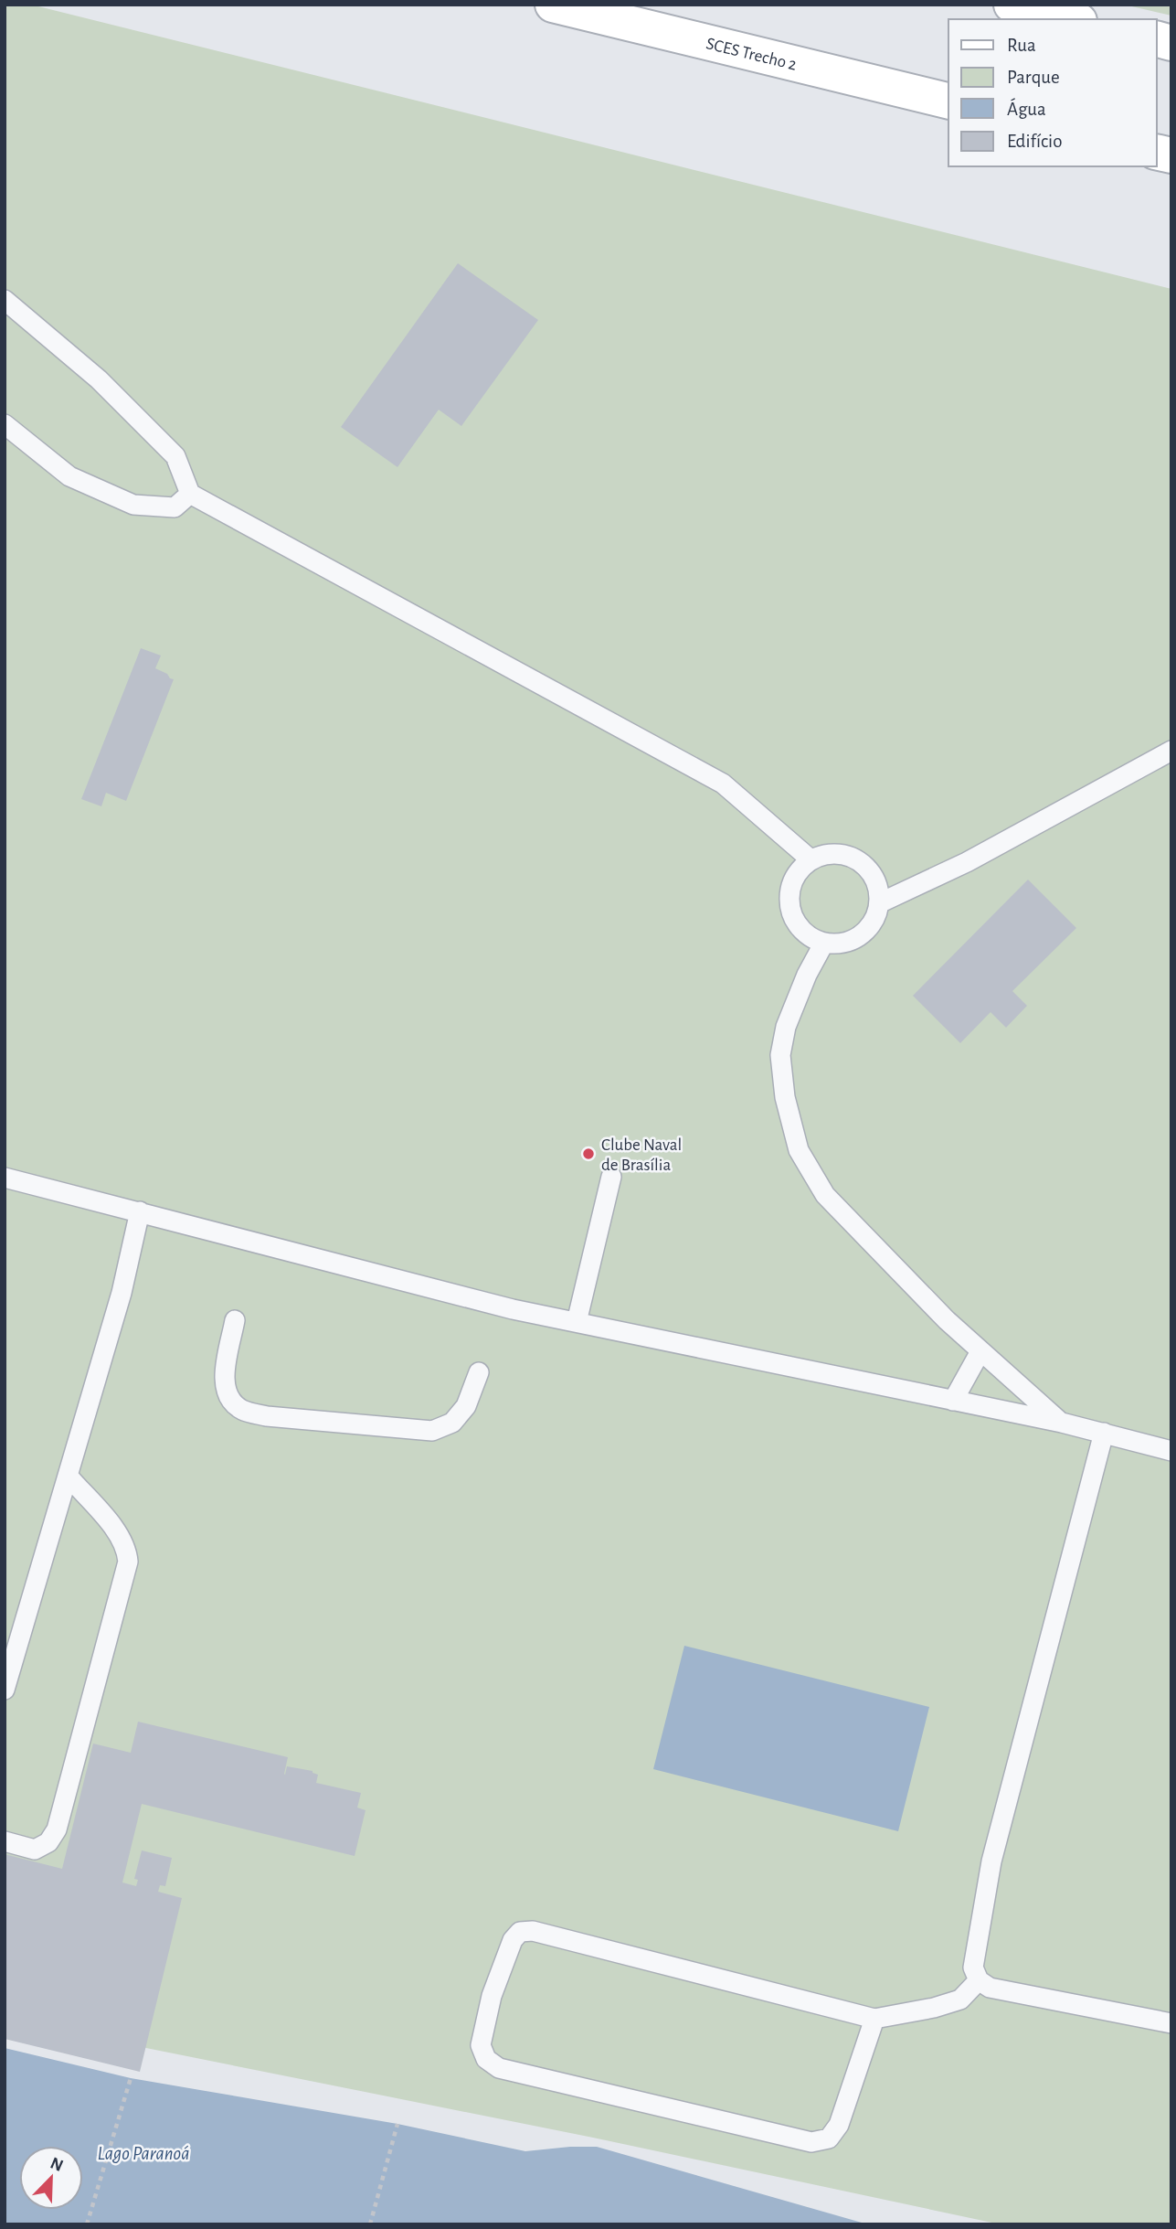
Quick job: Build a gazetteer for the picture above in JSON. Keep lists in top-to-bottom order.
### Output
{
  "streets": {
    "main road": ["SCES Trecho 2"]
  },
  "water": ["Lago Paranoá"],
  "places": ["Clube Naval de Brasília"],
  "legend": [
    "Rua",
    "Parque",
    "Água",
    "Edifício"
  ],
  "north": "top right"
}
